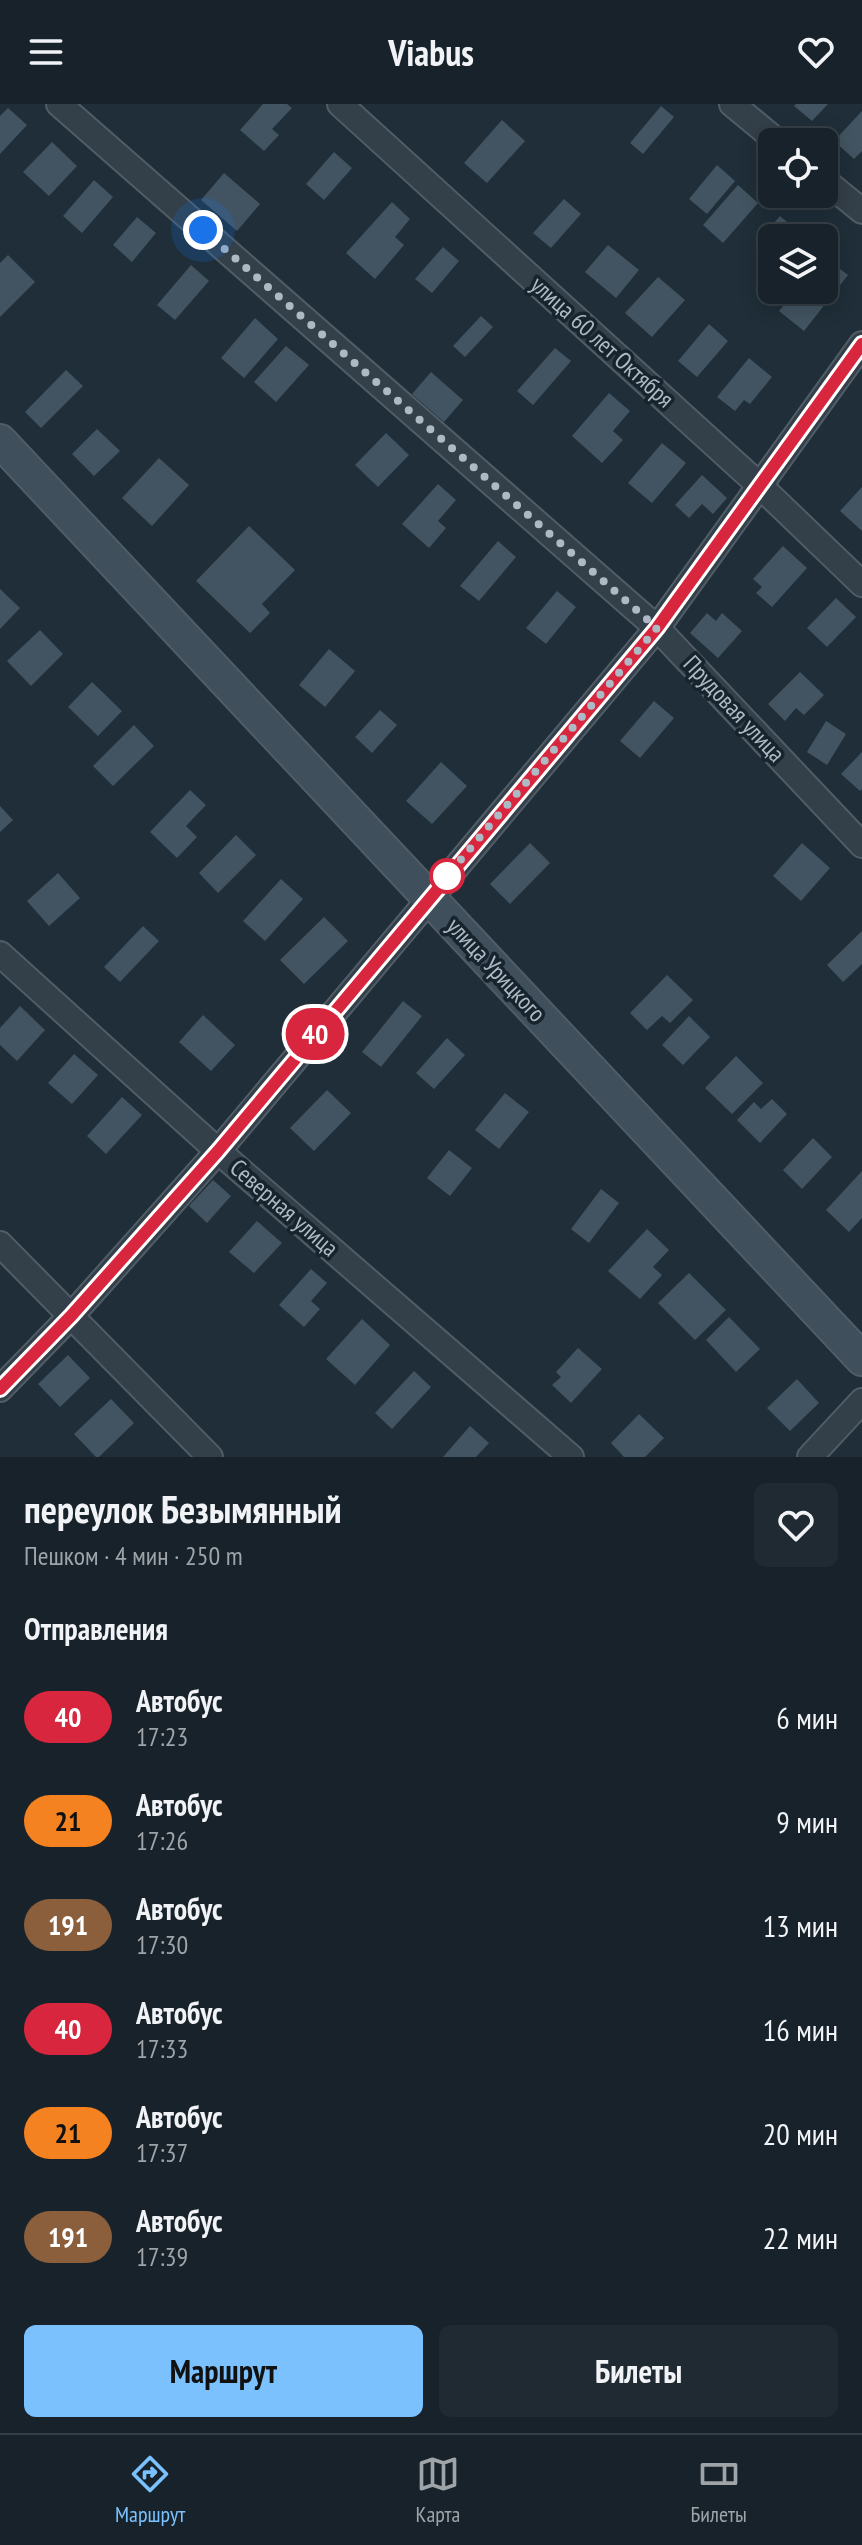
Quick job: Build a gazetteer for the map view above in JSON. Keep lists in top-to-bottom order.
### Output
{
  "streets": {
    "street": [
      "улица 60 лет Октября",
      "Прудовая улица",
      "улица Урицкого",
      "Северная улица"
    ]
  },
  "lines": ["bus line 40"],
  "page": {
    "header": "Viabus",
    "on_map": "40",
    "heading": [
      ["переулок Безымянный", "Пешком · 4 мин · 250 m"],
      "Отправления"
    ],
    "list": [
      {
        "mark": "40",
        "name": "Автобус",
        "note": "17:23",
        "value": "6 мин"
      },
      {
        "mark": "21",
        "name": "Автобус",
        "note": "17:26",
        "value": "9 мин"
      },
      {
        "mark": "191",
        "name": "Автобус",
        "note": "17:30",
        "value": "13 мин"
      },
      {
        "mark": "40",
        "name": "Автобус",
        "note": "17:33",
        "value": "16 мин"
      },
      {
        "mark": "21",
        "name": "Автобус",
        "note": "17:37",
        "value": "20 мин"
      },
      {
        "mark": "191",
        "name": "Автобус",
        "note": "17:39",
        "value": "22 мин"
      }
    ],
    "buttons": ["Маршрут", "Билеты"],
    "tabs": ["Маршрут", "Карта", "Билеты"]
  }
}
